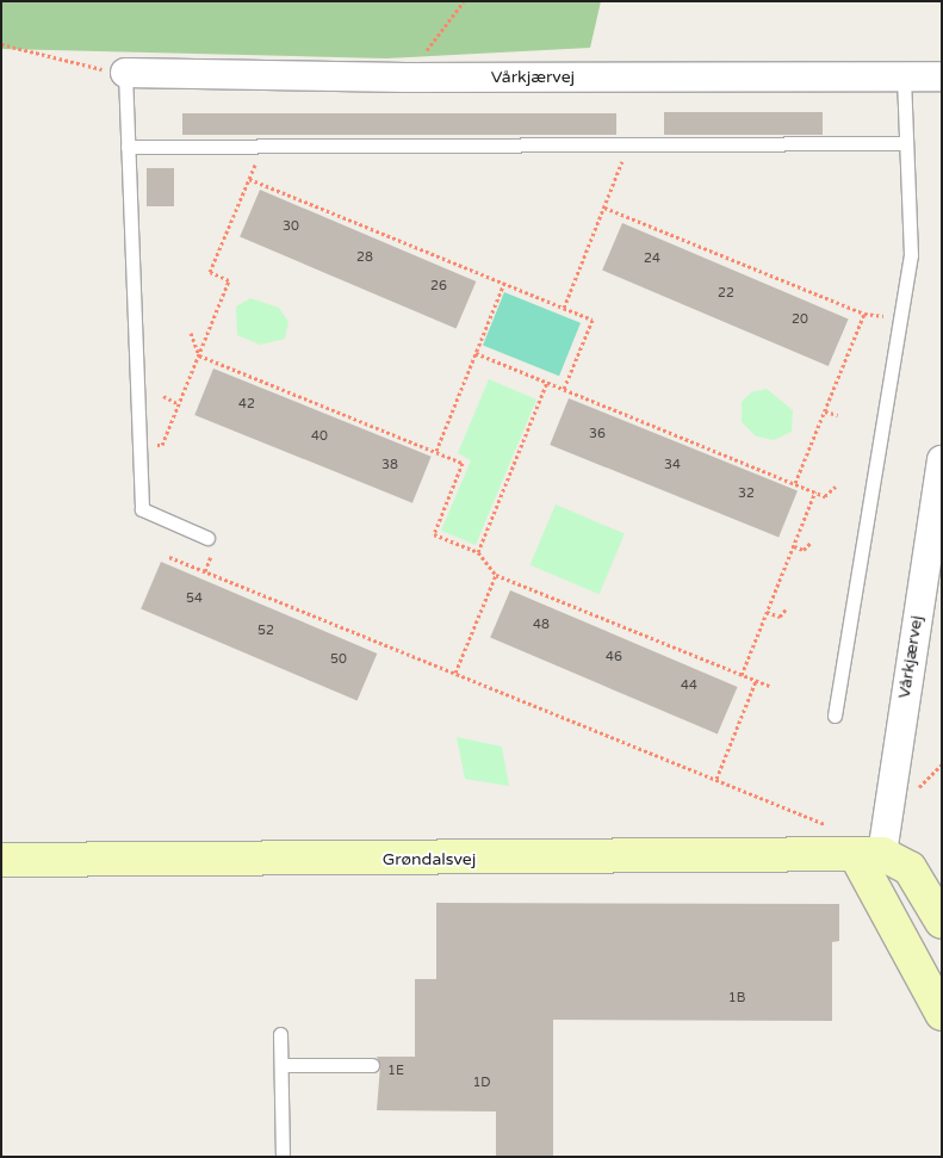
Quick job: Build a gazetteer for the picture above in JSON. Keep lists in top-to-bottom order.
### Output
{
  "streets": {
    "street": ["Vårkjærvej", "Grøndalsvej"]
  },
  "crossings": [
    ["Vårkjærvej", "Grøndalsvej"]
  ],
  "house_numbers": [
    "30",
    "28",
    "24",
    "26",
    "22",
    "20",
    "42",
    "36",
    "40",
    "38",
    "34",
    "32",
    "54",
    "48",
    "52",
    "46",
    "50",
    "44",
    "1B",
    "1E",
    "1D"
  ]
}
